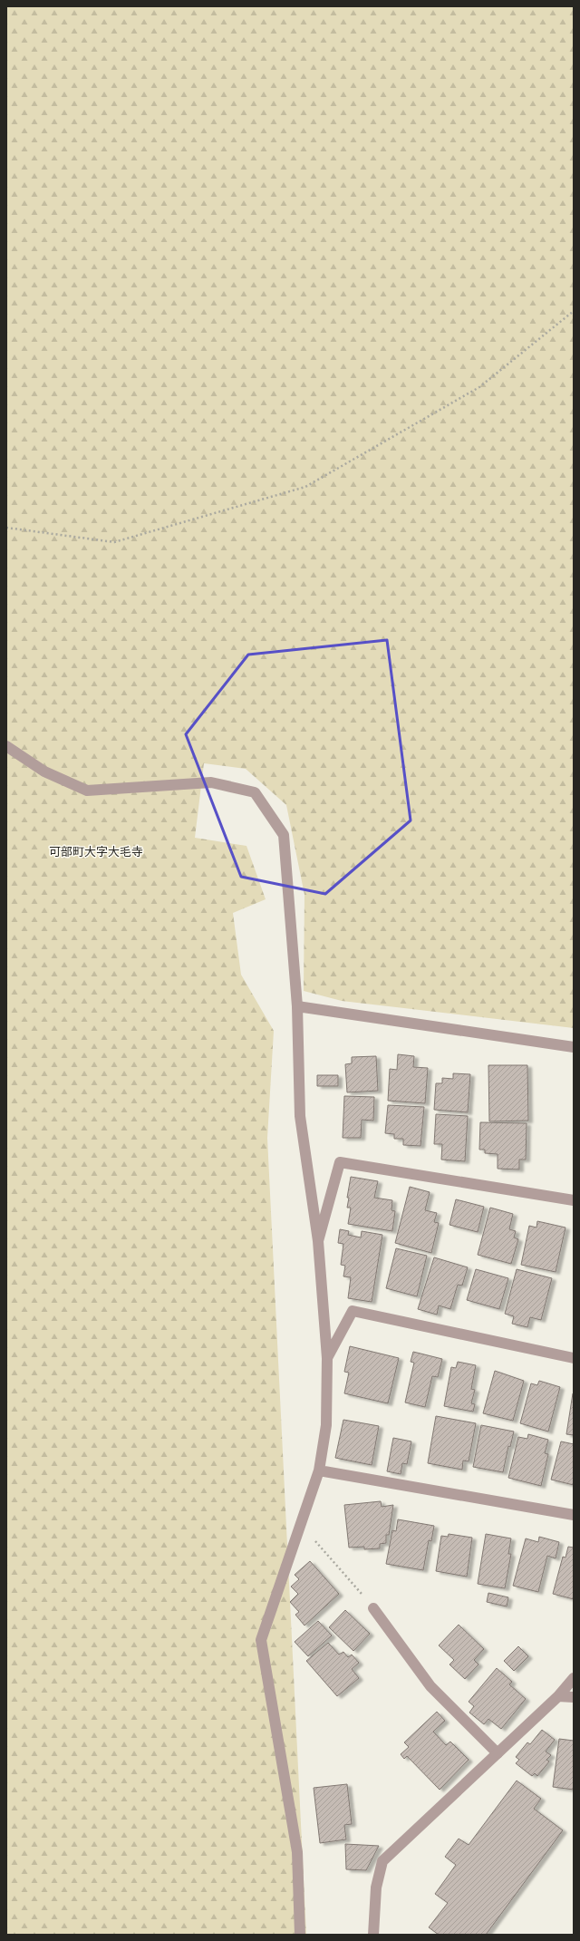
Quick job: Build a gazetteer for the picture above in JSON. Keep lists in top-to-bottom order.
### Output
{
  "districts": ["可部町大字大毛寺"]
}
